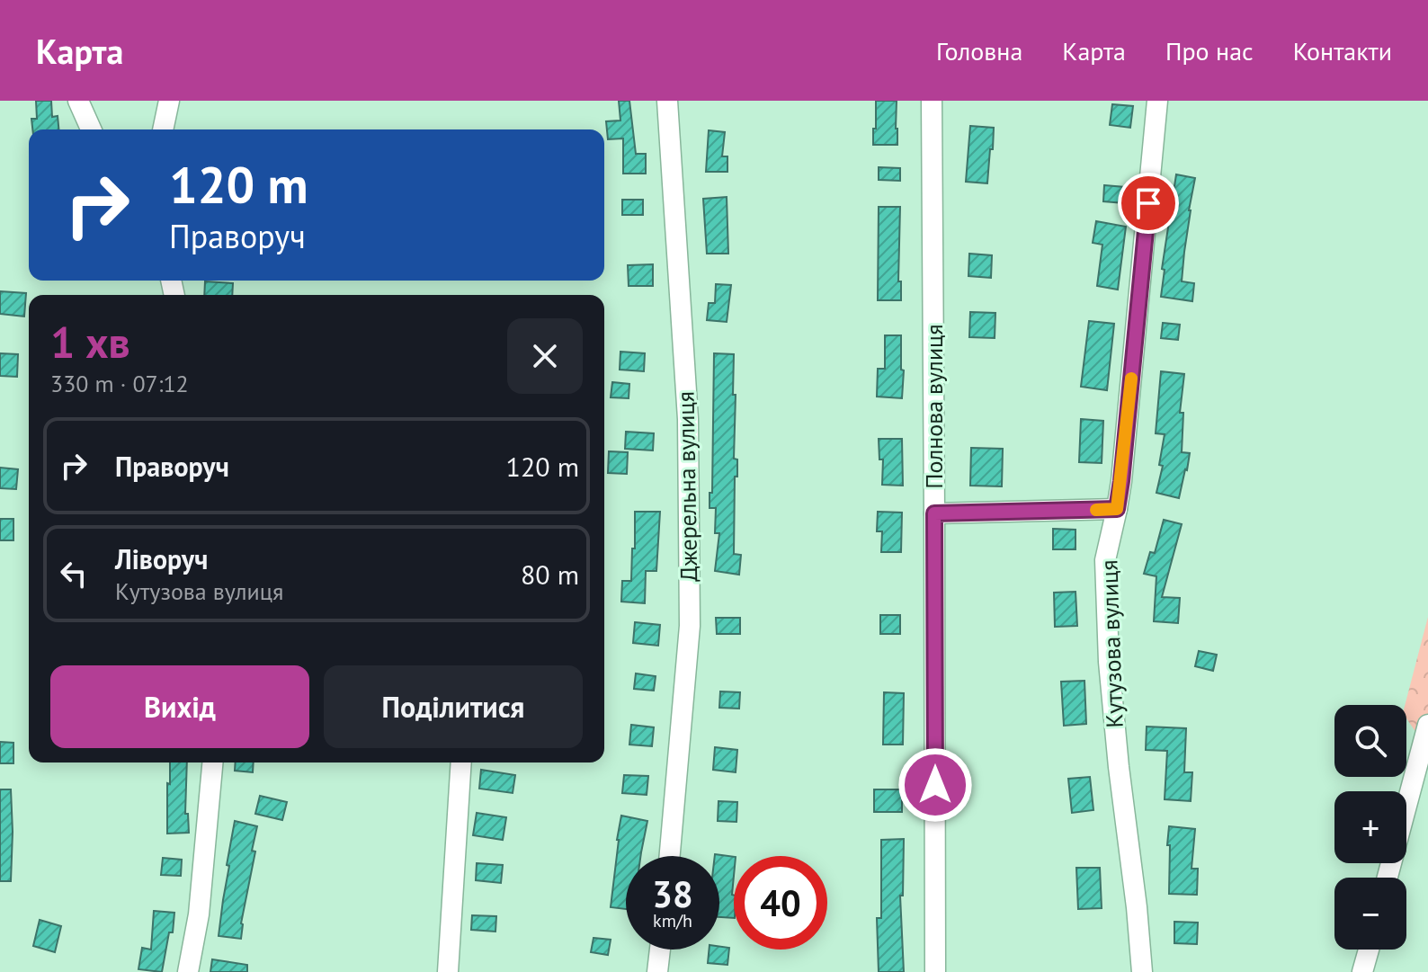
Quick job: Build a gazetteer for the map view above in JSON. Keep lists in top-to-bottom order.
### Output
{
  "streets": {
    "street": ["Полнова вулиця", "Джерельна вулиця", "Кутузова вулиця"]
  },
  "page": {
    "header": "Карта",
    "nav": [
      "Головна",
      "Карта",
      "Про нас",
      "Контакти"
    ],
    "turn": ["120 m", "Праворуч"],
    "heading": ["1 хв", "330 m · 07:12"],
    "list": [
      {
        "name": "Праворуч",
        "value": "120 m"
      },
      {
        "name": "Ліворуч",
        "note": "Кутузова вулиця",
        "value": "80 m"
      }
    ],
    "buttons": ["Вихід", "Поділитися"],
    "map_buttons": ["+", "−"],
    "speed": "38 km/h",
    "limit": "40"
  }
}
